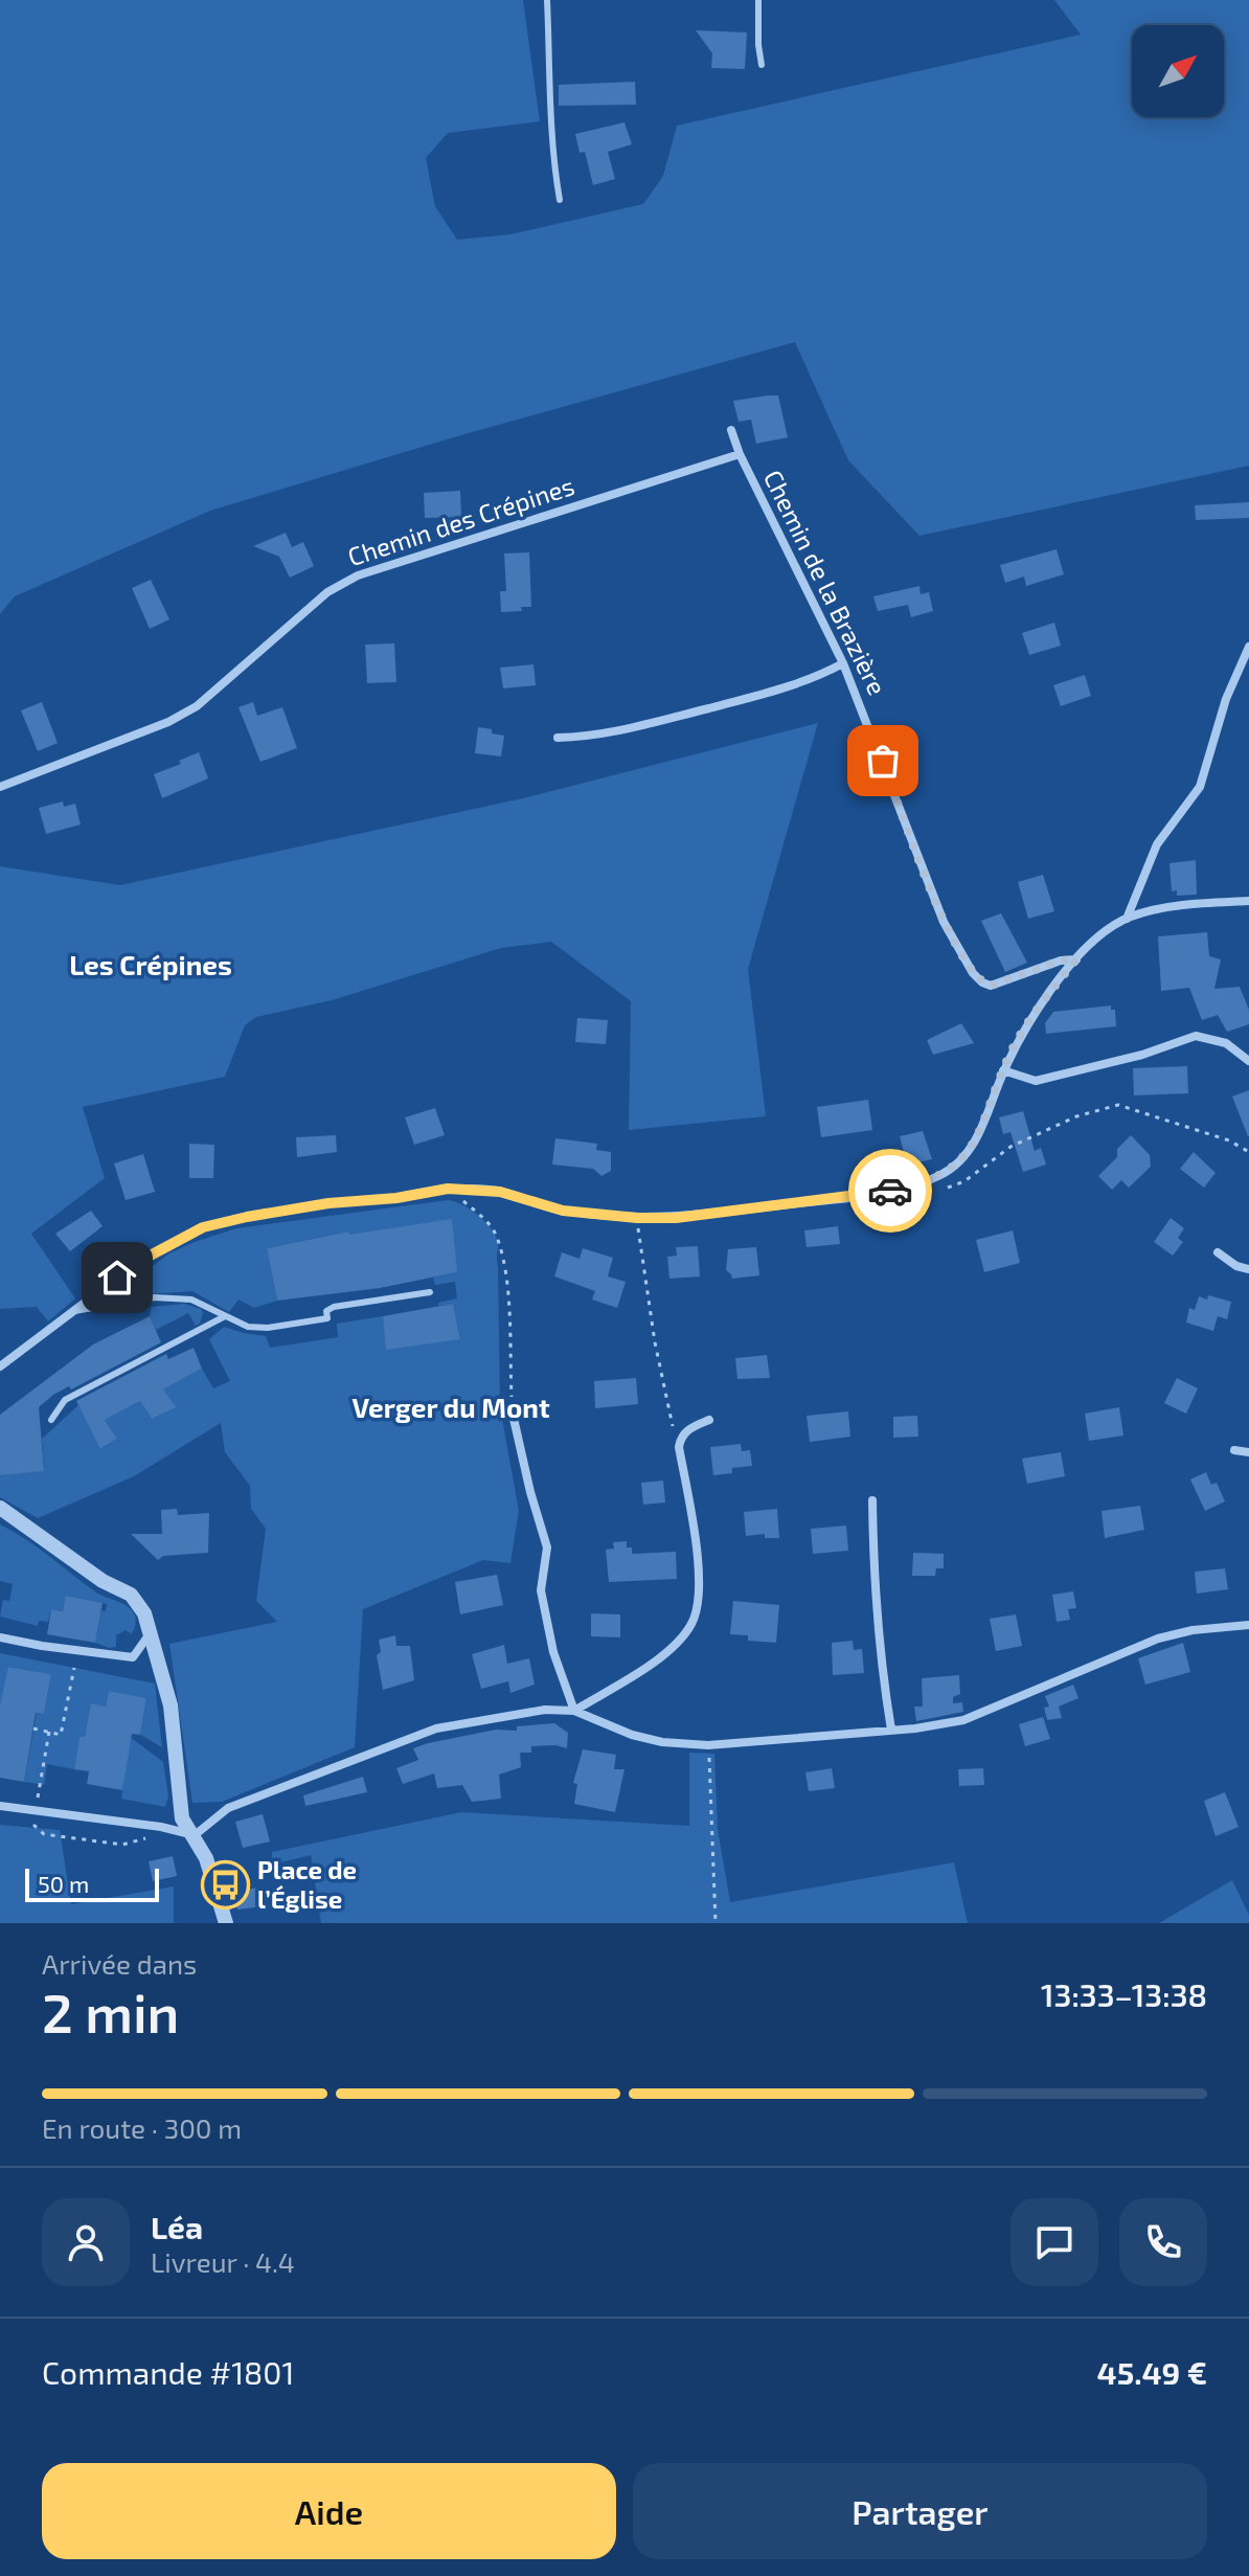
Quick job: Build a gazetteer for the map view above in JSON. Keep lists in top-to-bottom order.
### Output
{
  "streets": {
    "street": ["Chemin des Crépines", "Chemin de la Brazière"]
  },
  "crossings": [
    ["Chemin des Crépines", "Chemin de la Brazière"]
  ],
  "districts": ["Les Crépines", "Verger du Mont"],
  "places": {
    "bus stop": ["Place de l’Église"]
  },
  "scale_bar": "50 m",
  "north": "top right",
  "page": {
    "scale": "50 m",
    "heading": ["2 min", "Arrivée dans", "13:33–13:38"],
    "panel": [
      "Léa",
      "Livreur · 4.4",
      "Commande #1801",
      "45.49 €"
    ],
    "bar": "En route · 300 m",
    "buttons": ["Aide", "Partager"]
  }
}
